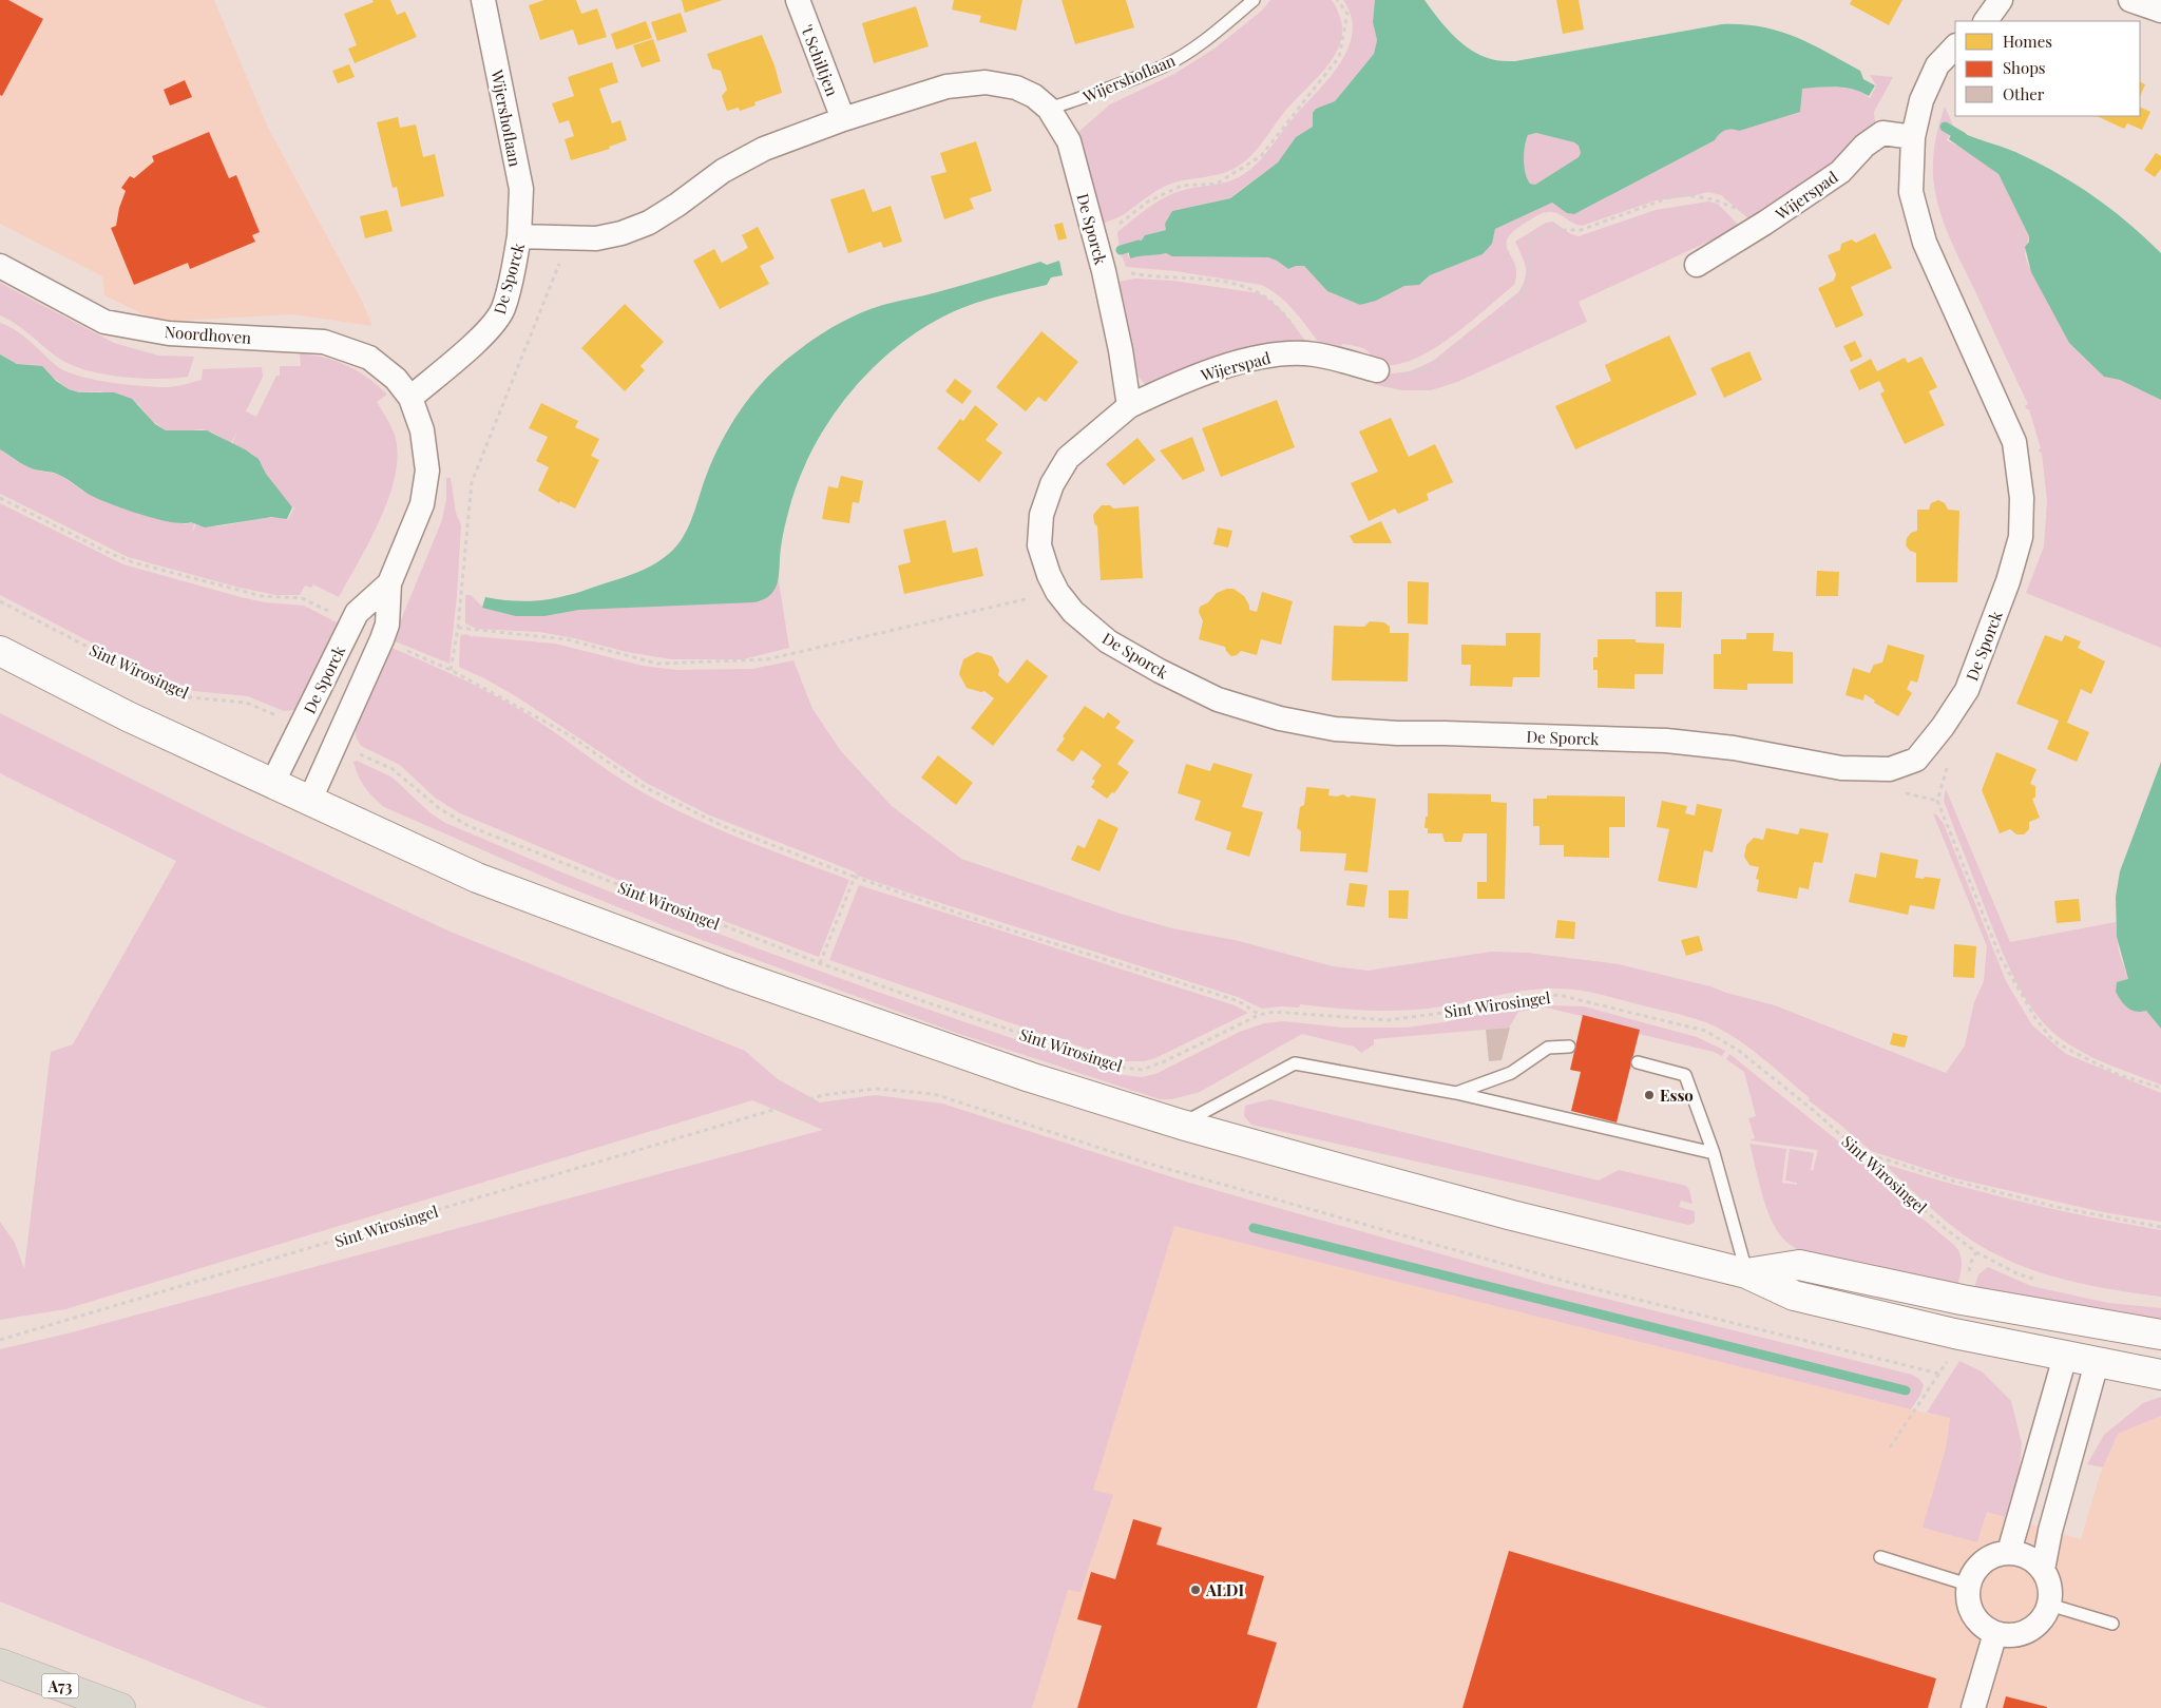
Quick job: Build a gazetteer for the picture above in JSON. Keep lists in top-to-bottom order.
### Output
{
  "streets": {
    "highway": ["A73"],
    "street": [
      "'t Schiltjen",
      "Wijershoflaan",
      "Wijerspad",
      "De Sporck",
      "Noordhoven"
    ],
    "path": ["Sint Wirosingel"]
  },
  "crossings": [
    ["'t Schiltjen", "De Sporck"],
    ["Wijershoflaan", "De Sporck"],
    ["Wijerspad", "De Sporck"],
    ["De Sporck", "Noordhoven"],
    ["De Sporck", "Sint Wirosingel"]
  ],
  "places": ["Esso", "ALDI"],
  "legend": ["Homes", "Shops", "Other"]
}
